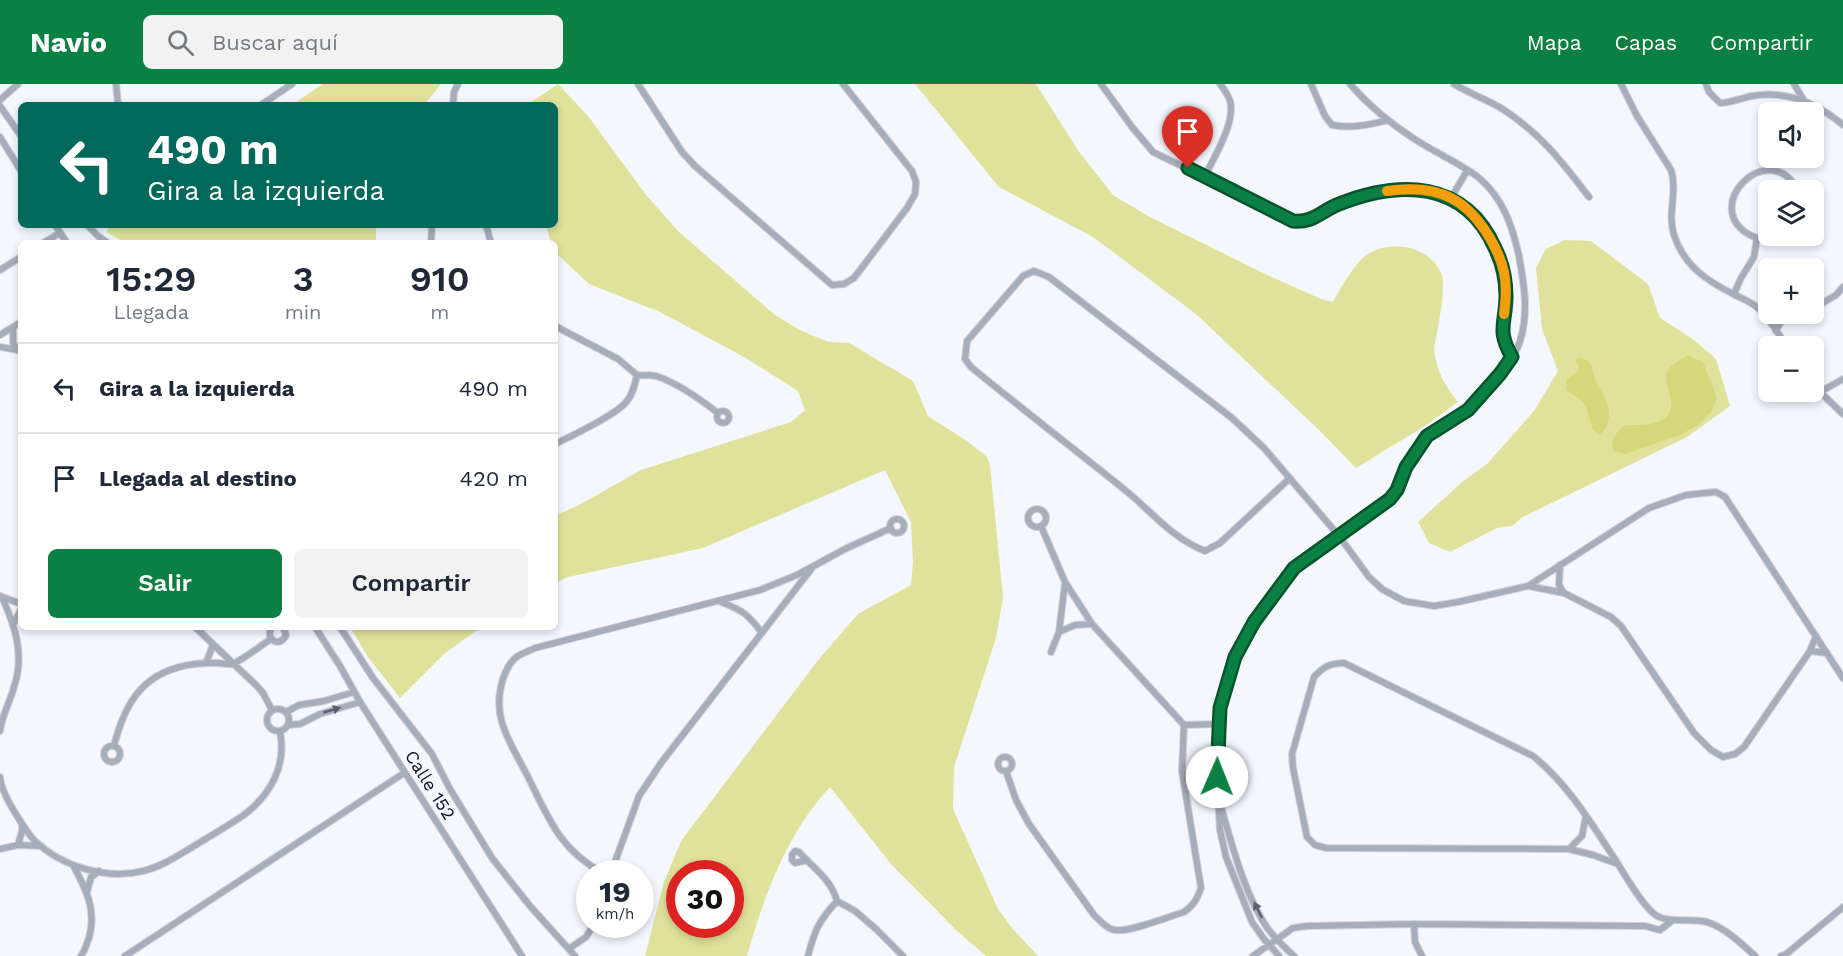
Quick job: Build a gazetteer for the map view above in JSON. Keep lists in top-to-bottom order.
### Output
{
  "streets": {
    "street": ["Calle 152"]
  },
  "page": {
    "header": "Navio",
    "search": "Buscar aquí",
    "nav": ["Mapa", "Capas", "Compartir"],
    "map_buttons": ["+", "−"],
    "turn": ["490 m", "Gira a la izquierda"],
    "eta": [
      "15:29",
      "Llegada",
      "3",
      "min",
      "910",
      "m"
    ],
    "list": [
      {
        "name": "Gira a la izquierda",
        "value": "490 m"
      },
      {
        "name": "Llegada al destino",
        "value": "420 m"
      }
    ],
    "buttons": ["Salir", "Compartir"],
    "speed": "19 km/h",
    "limit": "30"
  }
}
